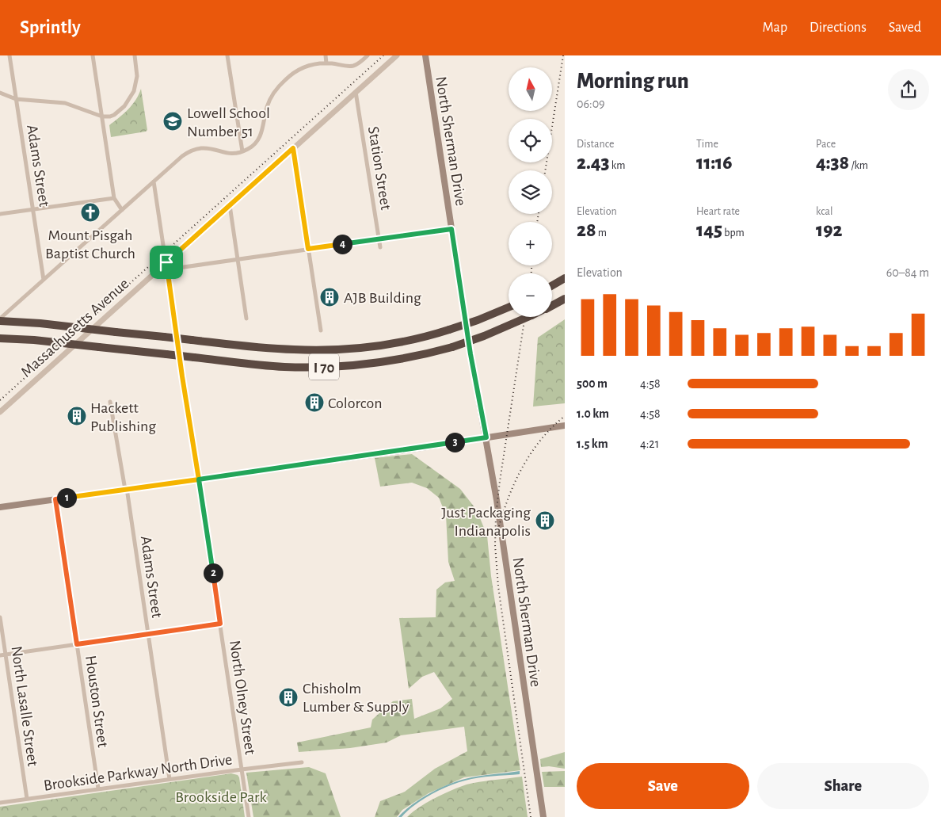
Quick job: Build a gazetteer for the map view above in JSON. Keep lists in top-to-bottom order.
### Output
{
  "streets": {
    "highway": ["I 70"],
    "main road": ["North Sherman Drive"],
    "street": [
      "Adams Street",
      "Station Street",
      "Massachusetts Avenue",
      "North Olney Street",
      "Houston Street",
      "North Lasalle Street",
      "Brookside Parkway North Drive"
    ]
  },
  "crossings": [
    ["Adams Street", "Brookside Parkway North Drive"],
    ["Station Street", "Massachusetts Avenue"],
    ["Massachusetts Avenue", "North Olney Street"],
    ["North Olney Street", "Brookside Parkway North Drive"],
    ["Houston Street", "Brookside Parkway North Drive"],
    ["North Lasalle Street", "Brookside Parkway North Drive"]
  ],
  "parks": ["Brookside Park"],
  "places": {
    "school or university": ["Lowell School Number 51"],
    "church": ["Mount Pisgah Baptist Church"],
    "building": [
      "AJB Building",
      "Colorcon",
      "Hackett Publishing",
      "Just Packaging Indianapolis",
      "Chisholm Lumber & Supply"
    ]
  },
  "north": "top",
  "page": {
    "header": "Sprintly",
    "nav": ["Map", "Directions", "Saved"],
    "heading": ["Morning run", "06:09"],
    "map_buttons": ["+", "−"],
    "stats": [
      ["Distance", "2.43 km"],
      ["Time", "11:16"],
      ["Pace", "4:38 /km"],
      ["Elevation", "28 m"],
      ["Heart rate", "145 bpm"],
      ["kcal", "192"]
    ],
    "pins": [
      "4",
      "3",
      "1",
      "2"
    ],
    "chart": ["Elevation", "60–84 m"],
    "list": [
      {
        "name": "500 m",
        "note": "4:58"
      },
      {
        "name": "1.0 km",
        "note": "4:58"
      },
      {
        "name": "1.5 km",
        "note": "4:21"
      }
    ],
    "buttons": ["Save", "Share"]
  }
}
